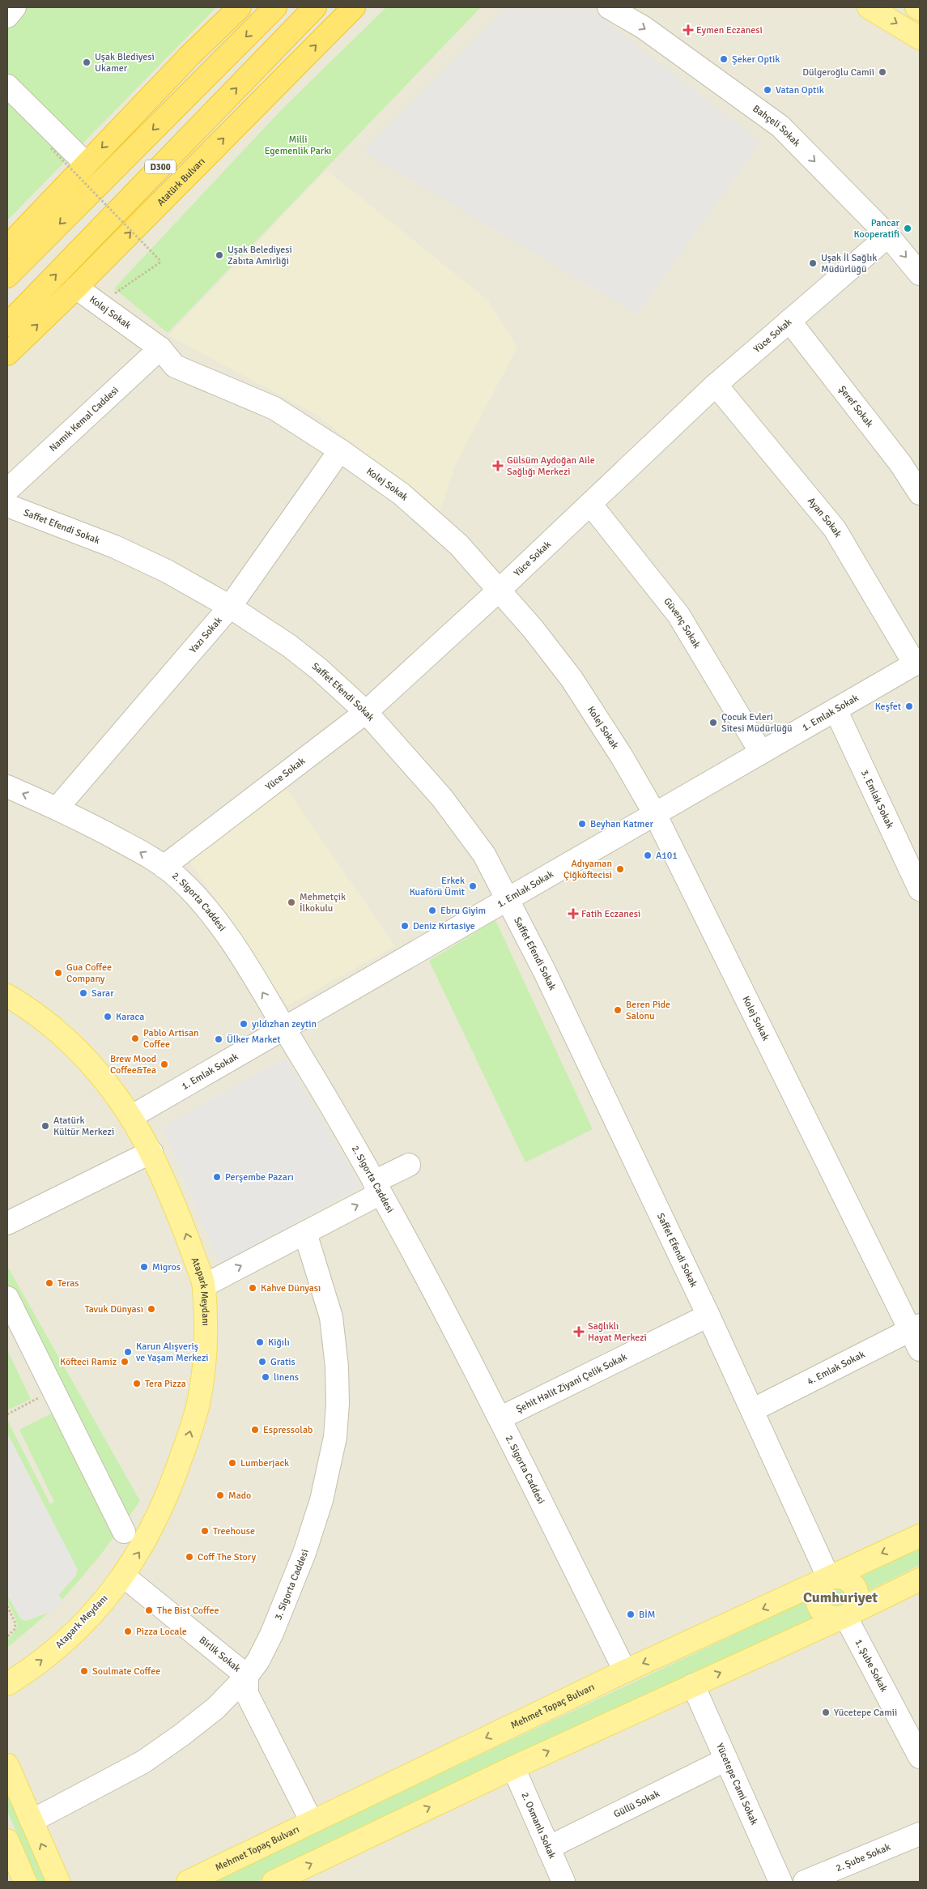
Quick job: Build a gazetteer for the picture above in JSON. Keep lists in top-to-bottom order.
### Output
{
  "streets": {
    "highway": ["D300", "Atatürk Bulvarı"],
    "main road": ["Atapark Meydanı", "Mehmet Topaç Bulvarı"],
    "street": [
      "Bahçeli Sokak",
      "Kolej Sokak",
      "Yüce Sokak",
      "Şeref Sokak",
      "Namık Kemal Caddesi",
      "Ayan Sokak",
      "Saffet Efendi Sokak",
      "Güvenç Sokak",
      "Yazı Sokak",
      "1. Emlak Sokak",
      "3. Emlak Sokak",
      "2. Sigorta Caddesi",
      "4. Emlak Sokak",
      "Şehit Halit Ziyani Çelik Sokak",
      "3. Sigorta Caddesi",
      "Birlik Sokak",
      "1. Şube Sokak",
      "Yücetepe Cami Sokak",
      "Güllü Sokak",
      "2. Osmanlı Sokak",
      "2. Şube Sokak"
    ]
  },
  "crossings": [
    ["Bahçeli Sokak", "Yüce Sokak"],
    ["Atatürk Bulvarı", "Kolej Sokak"],
    ["Kolej Sokak", "Yüce Sokak"],
    ["Kolej Sokak", "Namık Kemal Caddesi"],
    ["Kolej Sokak", "Yazı Sokak"],
    ["Kolej Sokak", "1. Emlak Sokak"],
    ["Kolej Sokak", "4. Emlak Sokak"],
    ["Yüce Sokak", "Şeref Sokak"],
    ["Yüce Sokak", "Ayan Sokak"],
    ["Yüce Sokak", "Saffet Efendi Sokak"],
    ["Yüce Sokak", "Güvenç Sokak"],
    ["Yüce Sokak", "2. Sigorta Caddesi"],
    ["Ayan Sokak", "1. Emlak Sokak"],
    ["Saffet Efendi Sokak", "Yazı Sokak"],
    ["Saffet Efendi Sokak", "1. Emlak Sokak"],
    ["Saffet Efendi Sokak", "4. Emlak Sokak"],
    ["Saffet Efendi Sokak", "Şehit Halit Ziyani Çelik Sokak"],
    ["Saffet Efendi Sokak", "1. Şube Sokak"],
    ["Saffet Efendi Sokak", "Mehmet Topaç Bulvarı"],
    ["Güvenç Sokak", "1. Emlak Sokak"],
    ["Yazı Sokak", "2. Sigorta Caddesi"],
    ["1. Emlak Sokak", "3. Emlak Sokak"],
    ["1. Emlak Sokak", "2. Sigorta Caddesi"],
    ["1. Emlak Sokak", "Atapark Meydanı"],
    ["2. Sigorta Caddesi", "Şehit Halit Ziyani Çelik Sokak"],
    ["2. Sigorta Caddesi", "Mehmet Topaç Bulvarı"],
    ["Atapark Meydanı", "Birlik Sokak"],
    ["3. Sigorta Caddesi", "Birlik Sokak"],
    ["Birlik Sokak", "Mehmet Topaç Bulvarı"],
    ["1. Şube Sokak", "Mehmet Topaç Bulvarı"],
    ["Yücetepe Cami Sokak", "Güllü Sokak"],
    ["Güllü Sokak", "2. Osmanlı Sokak"]
  ],
  "one_way": ["Bahçeli Sokak", "Atapark Meydanı"],
  "districts": ["Cumhuriyet"],
  "parks": ["Milli Egemenlik Parkı"],
  "places": {
    "health": [
      "Eymen Eczanesi",
      "Gülsüm Aydoğan Aile Sağlığı Merkezi",
      "Fatih Eczanesi",
      "Sağlıklı Hayat Merkezi"
    ],
    "other": [
      "Şeker Optik",
      "Uşak Blediyesi Ukamer",
      "Dülgeroğlu Camii",
      "Vatan Optik",
      "Pancar Kooperatifi",
      "Uşak Belediyesi Zabıta Amirliği",
      "Uşak İl Sağlık Müdürlüğü",
      "Keşfet",
      "Çocuk Evleri Sitesi Müdürlüğü",
      "Beyhan Katmer",
      "A101",
      "Adıyaman Çiğköftecisi",
      "Erkek Kuaförü Ümit",
      "Mehmetçik İlkokulu",
      "Ebru Giyim",
      "Deniz Kırtasiye",
      "Gua Coffee Company",
      "Sarar",
      "Beren Pide Salonu",
      "Karaca",
      "yıldızhan zeytin",
      "Pablo Artisan Coffee",
      "Ülker Market",
      "Brew Mood Coffee&Tea",
      "Atatürk Kültür Merkezi",
      "Perşembe Pazarı",
      "Migros",
      "Teras",
      "Kahve Dünyası",
      "Tavuk Dünyası",
      "Kiğılı",
      "Karun Alışveriş ve Yaşam Merkezi",
      "Köfteci Ramiz",
      "Gratis",
      "linens",
      "Tera Pizza",
      "Espressolab",
      "Lumberjack",
      "Mado",
      "Treehouse",
      "Coff The Story",
      "The Bist Coffee",
      "BİM",
      "Pizza Locale",
      "Soulmate Coffee",
      "Yücetepe Camii"
    ]
  }
}
